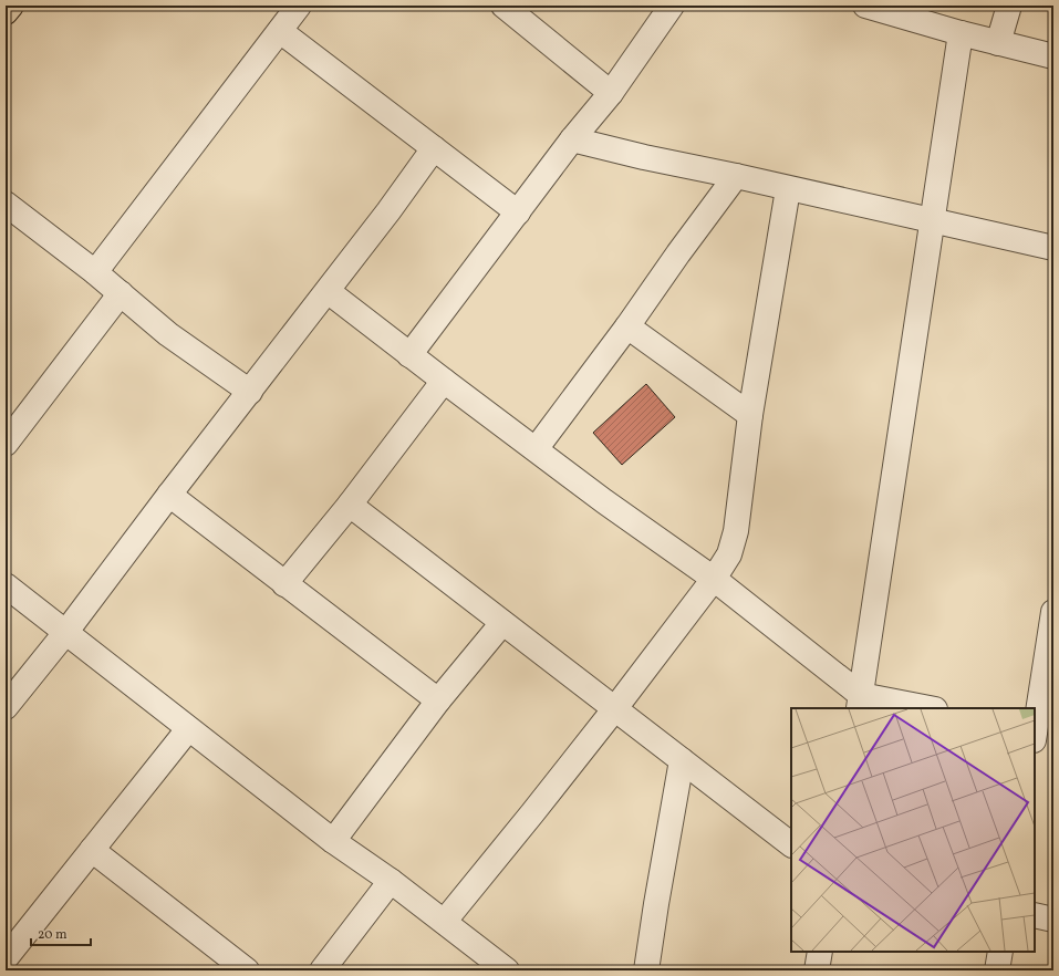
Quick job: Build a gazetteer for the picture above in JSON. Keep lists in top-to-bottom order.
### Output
{
  "scale_bar": "20 m"
}
